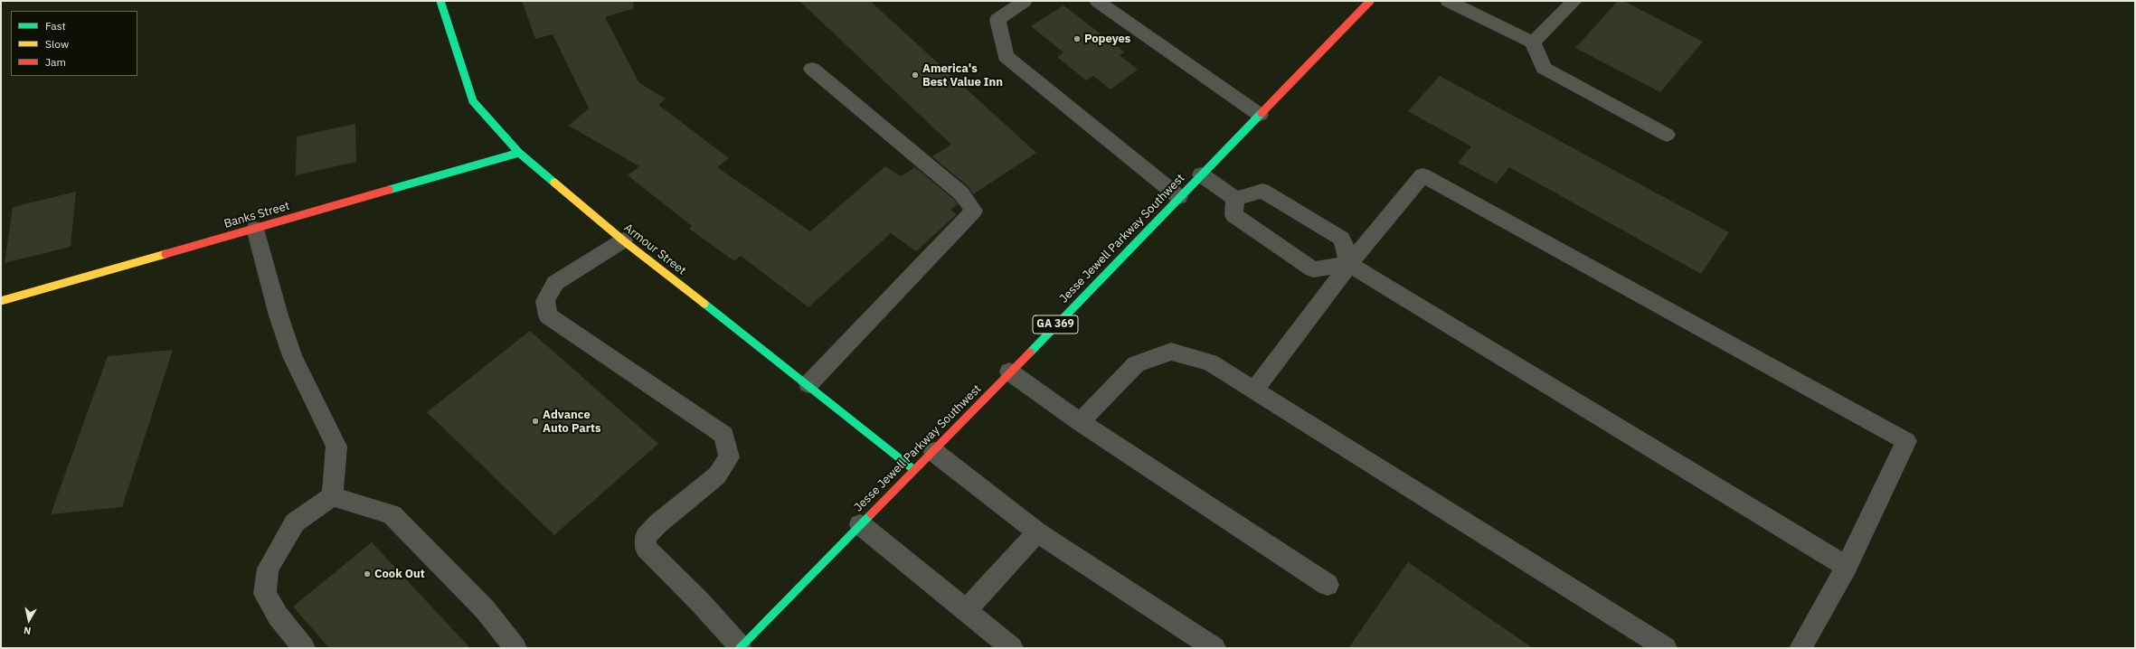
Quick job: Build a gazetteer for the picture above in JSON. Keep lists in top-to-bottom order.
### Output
{
  "streets": {
    "street": [
      "Banks Street",
      "Jesse Jewell Parkway Southwest",
      "Armour Street",
      "GA 369"
    ]
  },
  "crossings": [
    ["Banks Street", "Armour Street"],
    ["Jesse Jewell Parkway Southwest", "Armour Street"]
  ],
  "places": [
    "Popeyes",
    "America's Best Value Inn",
    "Advance Auto Parts",
    "Cook Out"
  ],
  "legend": ["Fast", "Slow", "Jam"],
  "north": "bottom"
}
